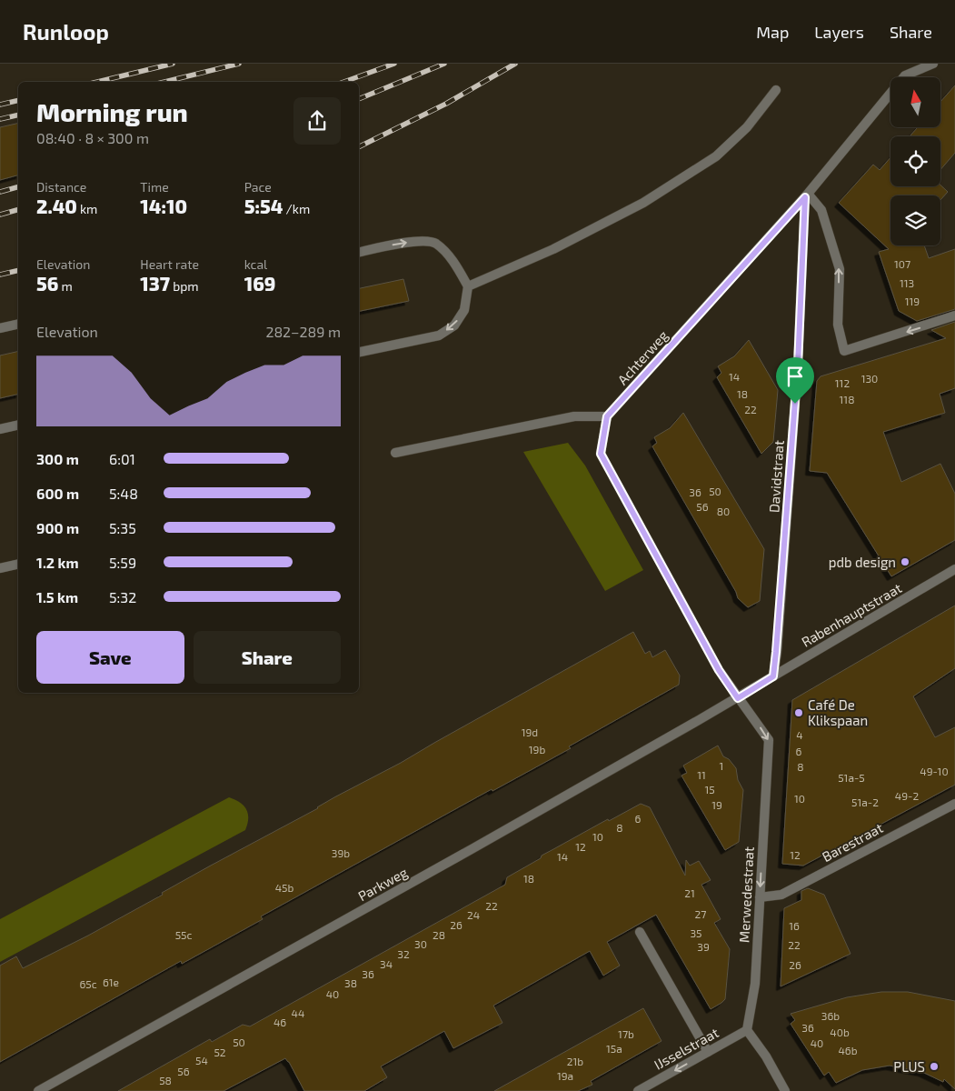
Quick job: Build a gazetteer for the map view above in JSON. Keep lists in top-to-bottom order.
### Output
{
  "streets": {
    "street": [
      "Achterweg",
      "Davidstraat",
      "Rabenhauptstraat",
      "Barestraat",
      "Parkweg",
      "Merwedestraat",
      "IJsselstraat"
    ]
  },
  "crossings": [
    ["Achterweg", "Davidstraat"],
    ["Davidstraat", "Rabenhauptstraat"],
    ["Rabenhauptstraat", "Parkweg"],
    ["Rabenhauptstraat", "Merwedestraat"],
    ["Barestraat", "Merwedestraat"],
    ["Parkweg", "Merwedestraat"],
    ["Merwedestraat", "IJsselstraat"]
  ],
  "one_way": ["Merwedestraat", "IJsselstraat"],
  "places": ["pdb design", "Café De Klikspaan", "PLUS"],
  "house_numbers": [
    "107",
    "113",
    "119",
    "14",
    "130",
    "112",
    "18",
    "118",
    "22",
    "50",
    "36",
    "56",
    "80",
    "19d",
    "4",
    "19b",
    "6",
    "1",
    "8",
    "49-10",
    "11",
    "51a-5",
    "15",
    "49-2",
    "10",
    "51a-2",
    "19",
    "6",
    "8",
    "10",
    "12",
    "39b",
    "12",
    "14",
    "18",
    "45b",
    "21",
    "22",
    "27",
    "24",
    "26",
    "16",
    "35",
    "55c",
    "28",
    "30",
    "22",
    "39",
    "32",
    "34",
    "26",
    "36",
    "61e",
    "38",
    "65c",
    "40",
    "44",
    "36b",
    "46",
    "36",
    "40b",
    "17b",
    "50",
    "40",
    "15a",
    "46b",
    "52",
    "54",
    "21b",
    "56",
    "19a",
    "58"
  ],
  "north": "top",
  "page": {
    "header": "Runloop",
    "nav": ["Map", "Layers", "Share"],
    "heading": ["Morning run", "08:40 · 8 × 300 m"],
    "stats": [
      ["Distance", "2.40 km"],
      ["Time", "14:10"],
      ["Pace", "5:54 /km"],
      ["Elevation", "56 m"],
      ["Heart rate", "137 bpm"],
      ["kcal", "169"]
    ],
    "chart": ["Elevation", "282–289 m"],
    "list": [
      {
        "name": "300 m",
        "note": "6:01"
      },
      {
        "name": "600 m",
        "note": "5:48"
      },
      {
        "name": "900 m",
        "note": "5:35"
      },
      {
        "name": "1.2 km",
        "note": "5:59"
      },
      {
        "name": "1.5 km",
        "note": "5:32"
      }
    ],
    "buttons": ["Save", "Share"]
  }
}
